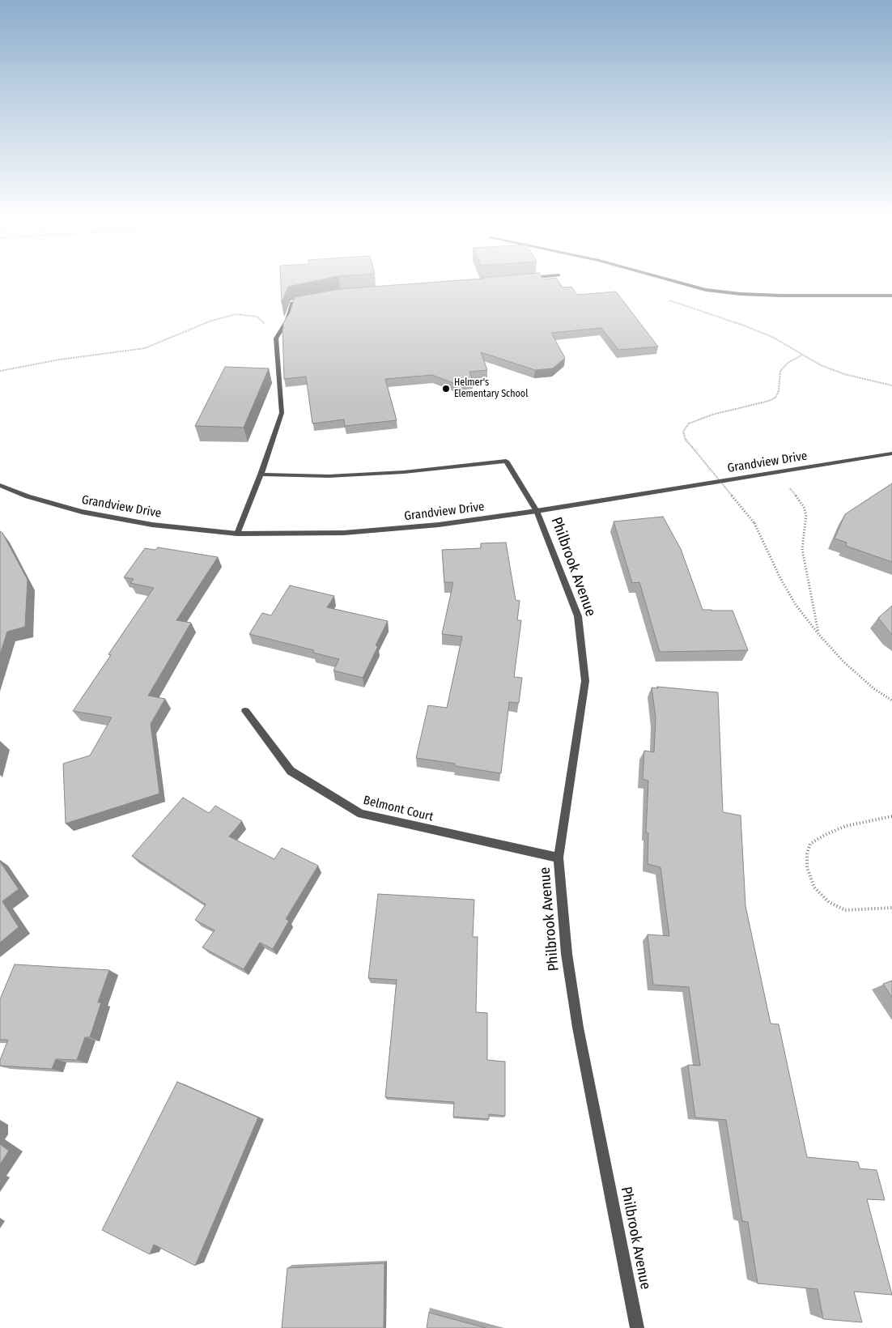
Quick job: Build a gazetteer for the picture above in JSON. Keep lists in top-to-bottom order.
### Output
{
  "streets": {
    "street": ["Grandview Drive", "Philbrook Avenue", "Belmont Court"]
  },
  "crossings": [
    ["Grandview Drive", "Philbrook Avenue"],
    ["Philbrook Avenue", "Belmont Court"]
  ],
  "places": ["Helmer's Elementary School"]
}
